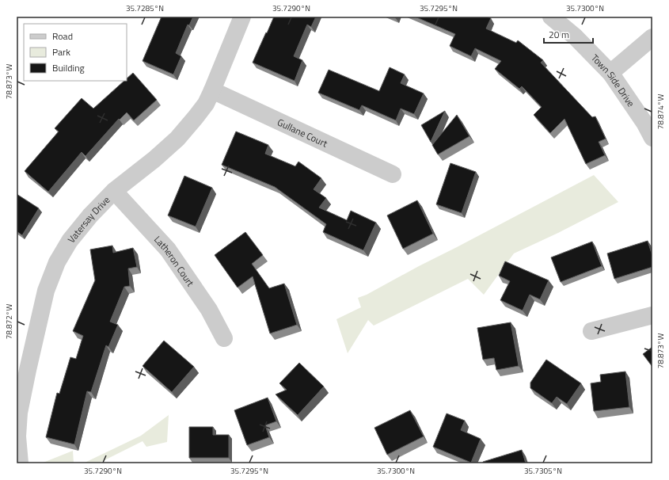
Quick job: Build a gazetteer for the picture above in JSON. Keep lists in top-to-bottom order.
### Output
{
  "streets": {
    "street": [
      "Town Side Drive",
      "Gullane Court",
      "Vatersay Drive",
      "Latheron Court"
    ]
  },
  "crossings": [
    ["Gullane Court", "Vatersay Drive"],
    ["Vatersay Drive", "Latheron Court"]
  ],
  "legend": ["Road", "Park", "Building"],
  "scale_bar": "20 m",
  "coordinates": [
    "35.7285°N",
    "35.7290°N",
    "35.7295°N",
    "35.7300°N",
    "78.873°W",
    "78.874°W",
    "78.872°W",
    "35.7305°N"
  ]
}
